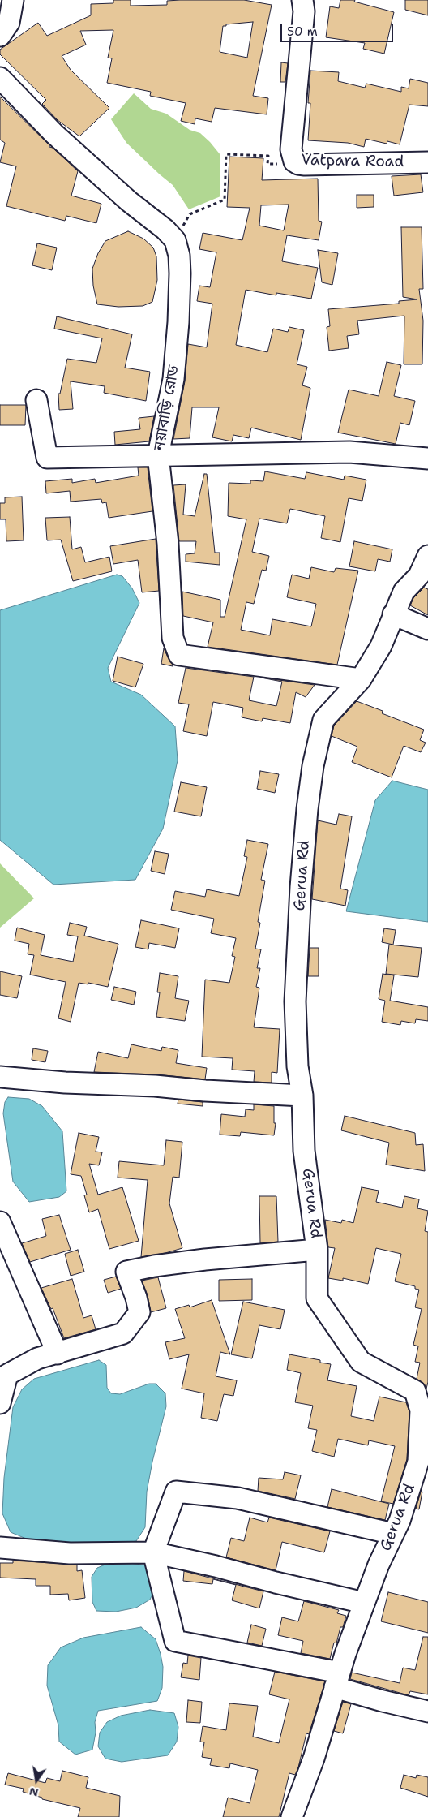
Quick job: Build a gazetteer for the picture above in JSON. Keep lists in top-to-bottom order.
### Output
{
  "streets": {
    "street": ["Vatpara Road", "নয়াবাড়ি রোড", "Gerua Rd"]
  },
  "crossings": [
    ["নয়াবাড়ি রোড", "Gerua Rd"]
  ],
  "scale_bar": "50 m",
  "north": "bottom"
}
